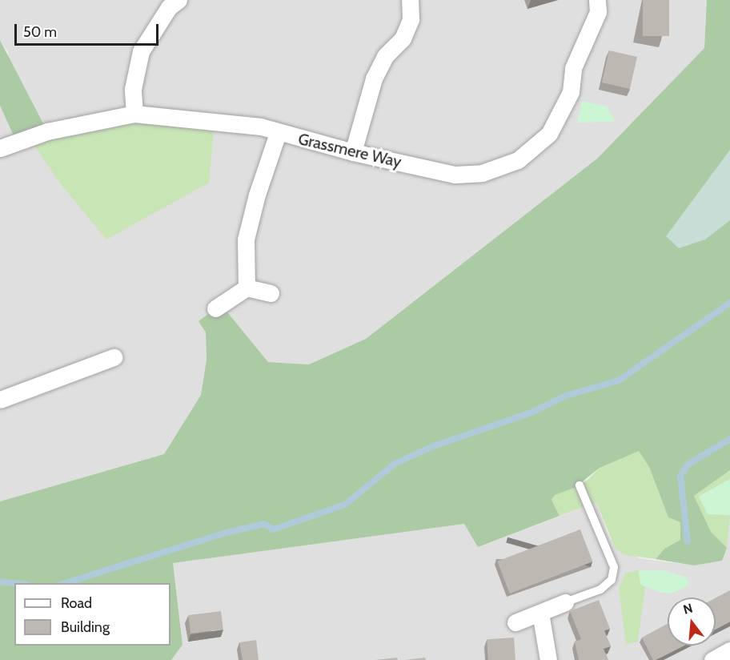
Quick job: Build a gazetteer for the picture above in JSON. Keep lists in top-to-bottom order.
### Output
{
  "streets": {
    "street": ["Grassmere Way"]
  },
  "legend": ["Road", "Building"],
  "scale_bar": "50 m",
  "north": "top"
}
